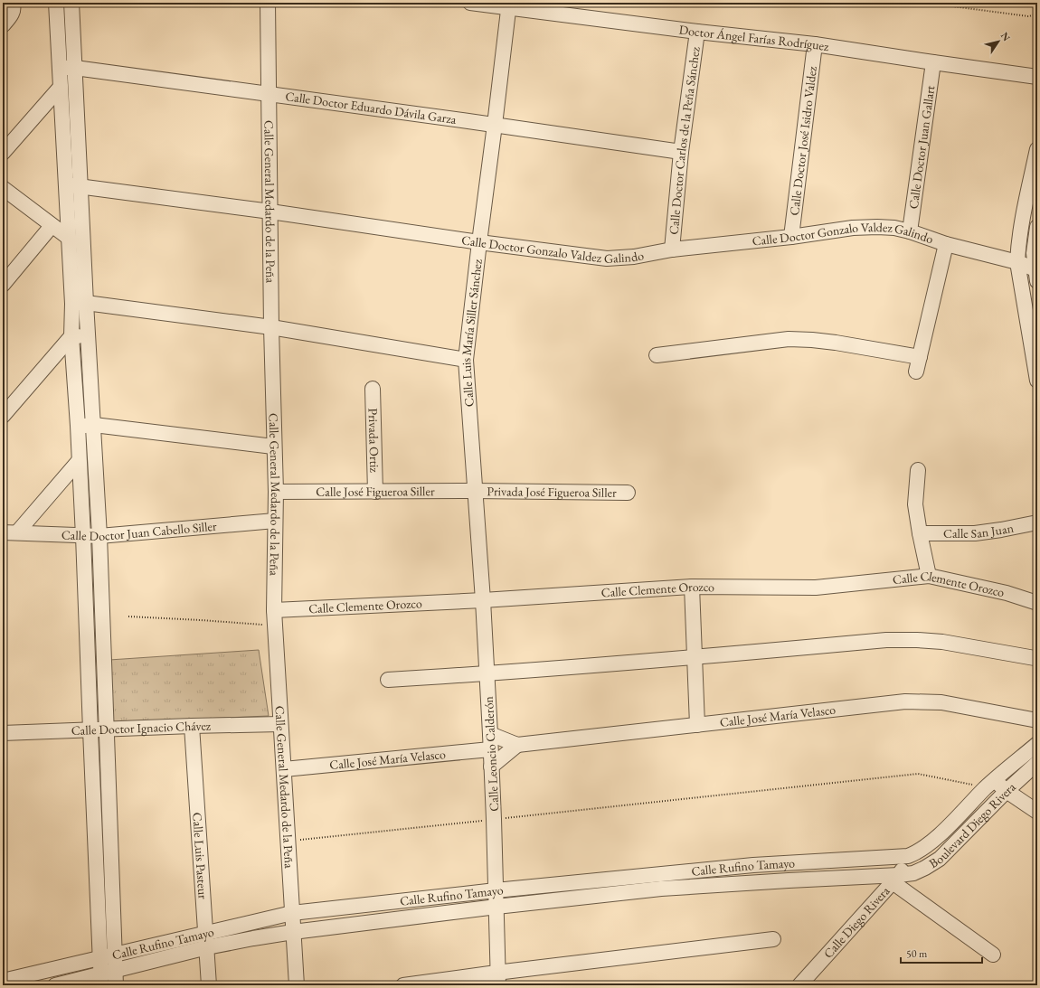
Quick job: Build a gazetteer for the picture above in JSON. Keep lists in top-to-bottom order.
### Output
{
  "streets": {
    "street": [
      "Doctor Ángel Farías Rodríguez",
      "Calle Doctor Eduardo Dávila Garza",
      "Calle Doctor Carlos de la Peña Sánchez",
      "Calle Doctor José Isidro Valdez",
      "Calle Doctor Juan Gallart",
      "Calle General Medardo de la Peña",
      "Calle Doctor Gonzalo Valdez Galindo",
      "Calle Luis María Siller Sánchez",
      "Privada Ortiz",
      "Calle José Figueroa Siller",
      "Privada José Figueroa Siller",
      "Calle Doctor Juan Cabello Siller",
      "Calle San Juan",
      "Calle Clemente Orozco",
      "Calle José María Velasco",
      "Calle Doctor Ignacio Chávez",
      "Calle Leoncio Calderón",
      "Boulevard Diego Rivera",
      "Calle Luis Pasteur",
      "Calle Rufino Tamayo",
      "Calle Diego Rivera"
    ]
  },
  "crossings": [
    ["Doctor Ángel Farías Rodríguez", "Calle Doctor Carlos de la Peña Sánchez"],
    ["Doctor Ángel Farías Rodríguez", "Calle Doctor José Isidro Valdez"],
    ["Doctor Ángel Farías Rodríguez", "Calle Doctor Juan Gallart"],
    ["Doctor Ángel Farías Rodríguez", "Calle Luis María Siller Sánchez"],
    ["Calle Doctor Eduardo Dávila Garza", "Calle Doctor Carlos de la Peña Sánchez"],
    ["Calle Doctor Eduardo Dávila Garza", "Calle General Medardo de la Peña"],
    ["Calle Doctor Eduardo Dávila Garza", "Calle Luis María Siller Sánchez"],
    ["Calle Doctor Carlos de la Peña Sánchez", "Calle Doctor Gonzalo Valdez Galindo"],
    ["Calle Doctor José Isidro Valdez", "Calle Doctor Gonzalo Valdez Galindo"],
    ["Calle Doctor Juan Gallart", "Calle Doctor Gonzalo Valdez Galindo"],
    ["Calle General Medardo de la Peña", "Calle Doctor Gonzalo Valdez Galindo"],
    ["Calle General Medardo de la Peña", "Calle José Figueroa Siller"],
    ["Calle General Medardo de la Peña", "Calle Doctor Juan Cabello Siller"],
    ["Calle General Medardo de la Peña", "Calle Clemente Orozco"],
    ["Calle General Medardo de la Peña", "Calle José María Velasco"],
    ["Calle General Medardo de la Peña", "Calle Doctor Ignacio Chávez"],
    ["Calle General Medardo de la Peña", "Calle Rufino Tamayo"],
    ["Calle Doctor Gonzalo Valdez Galindo", "Calle Luis María Siller Sánchez"],
    ["Calle Luis María Siller Sánchez", "Calle José Figueroa Siller"],
    ["Calle Luis María Siller Sánchez", "Privada José Figueroa Siller"],
    ["Calle Luis María Siller Sánchez", "Calle Clemente Orozco"],
    ["Calle Luis María Siller Sánchez", "Calle Leoncio Calderón"],
    ["Privada Ortiz", "Calle José Figueroa Siller"],
    ["Calle José Figueroa Siller", "Privada José Figueroa Siller"],
    ["Calle Clemente Orozco", "Calle Leoncio Calderón"],
    ["Calle José María Velasco", "Calle Leoncio Calderón"],
    ["Calle Doctor Ignacio Chávez", "Calle Luis Pasteur"],
    ["Calle Leoncio Calderón", "Calle Rufino Tamayo"],
    ["Boulevard Diego Rivera", "Calle Rufino Tamayo"],
    ["Boulevard Diego Rivera", "Calle Diego Rivera"],
    ["Calle Luis Pasteur", "Calle Rufino Tamayo"],
    ["Calle Rufino Tamayo", "Calle Diego Rivera"]
  ],
  "scale_bar": "50 m",
  "north": "top right"
}
